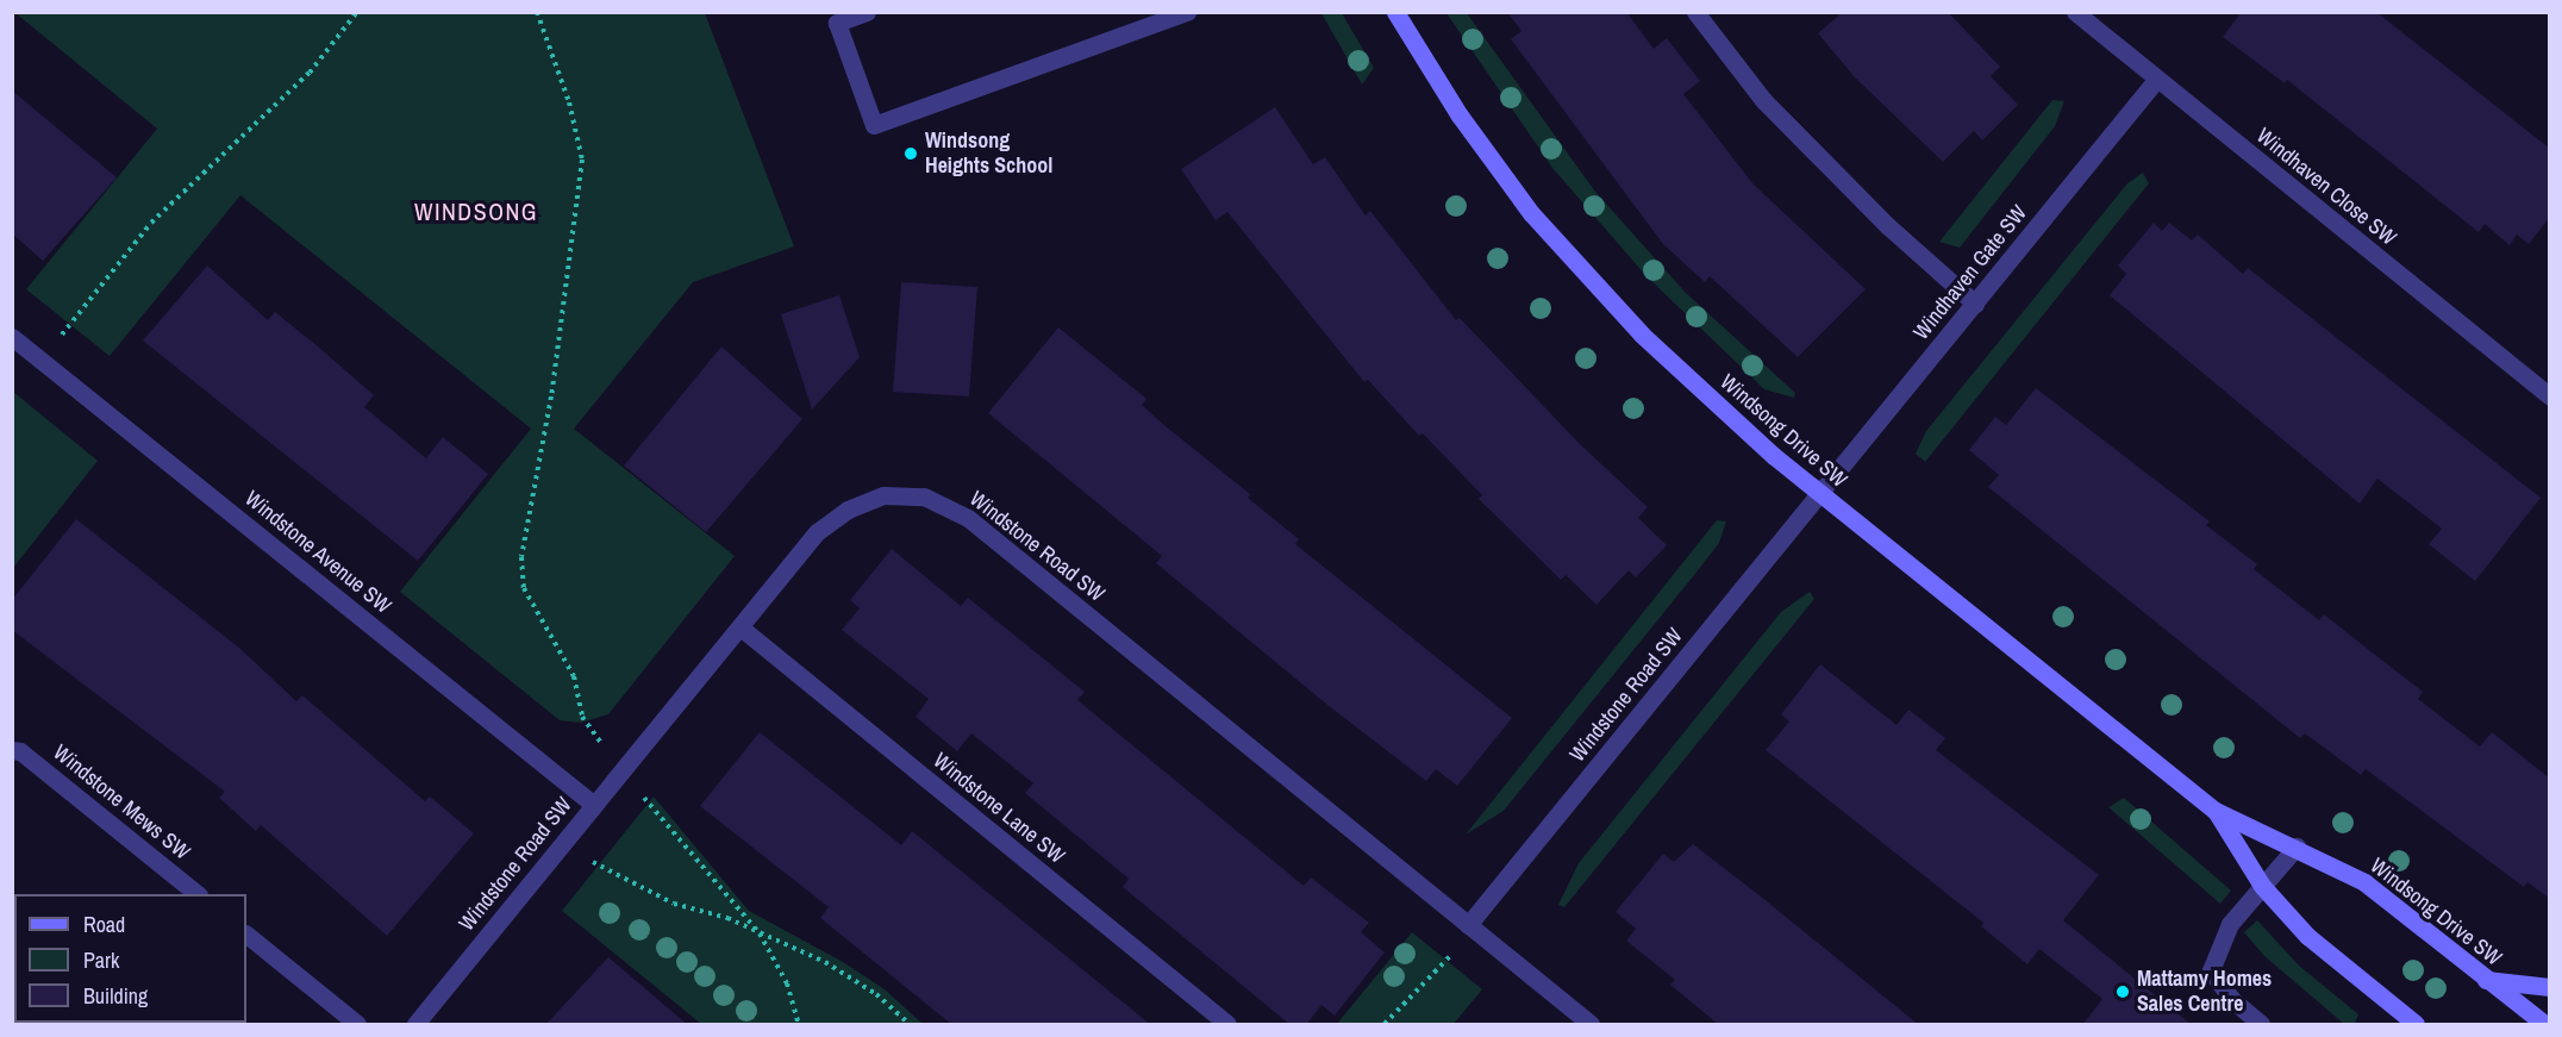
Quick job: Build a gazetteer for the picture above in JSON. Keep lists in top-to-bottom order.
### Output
{
  "streets": {
    "street": [
      "Windhaven Close SW",
      "Windhaven Gate SW",
      "Windsong Drive SW",
      "Windstone Road SW",
      "Windstone Avenue SW",
      "Windstone Mews SW",
      "Windstone Lane SW"
    ]
  },
  "crossings": [
    ["Windhaven Close SW", "Windhaven Gate SW"],
    ["Windhaven Gate SW", "Windsong Drive SW"],
    ["Windhaven Gate SW", "Windstone Road SW"],
    ["Windsong Drive SW", "Windstone Road SW"],
    ["Windstone Road SW", "Windstone Avenue SW"],
    ["Windstone Road SW", "Windstone Lane SW"]
  ],
  "districts": ["WINDSONG"],
  "places": ["Windsong Heights School", "Mattamy Homes Sales Centre"],
  "legend": ["Road", "Park", "Building"]
}
